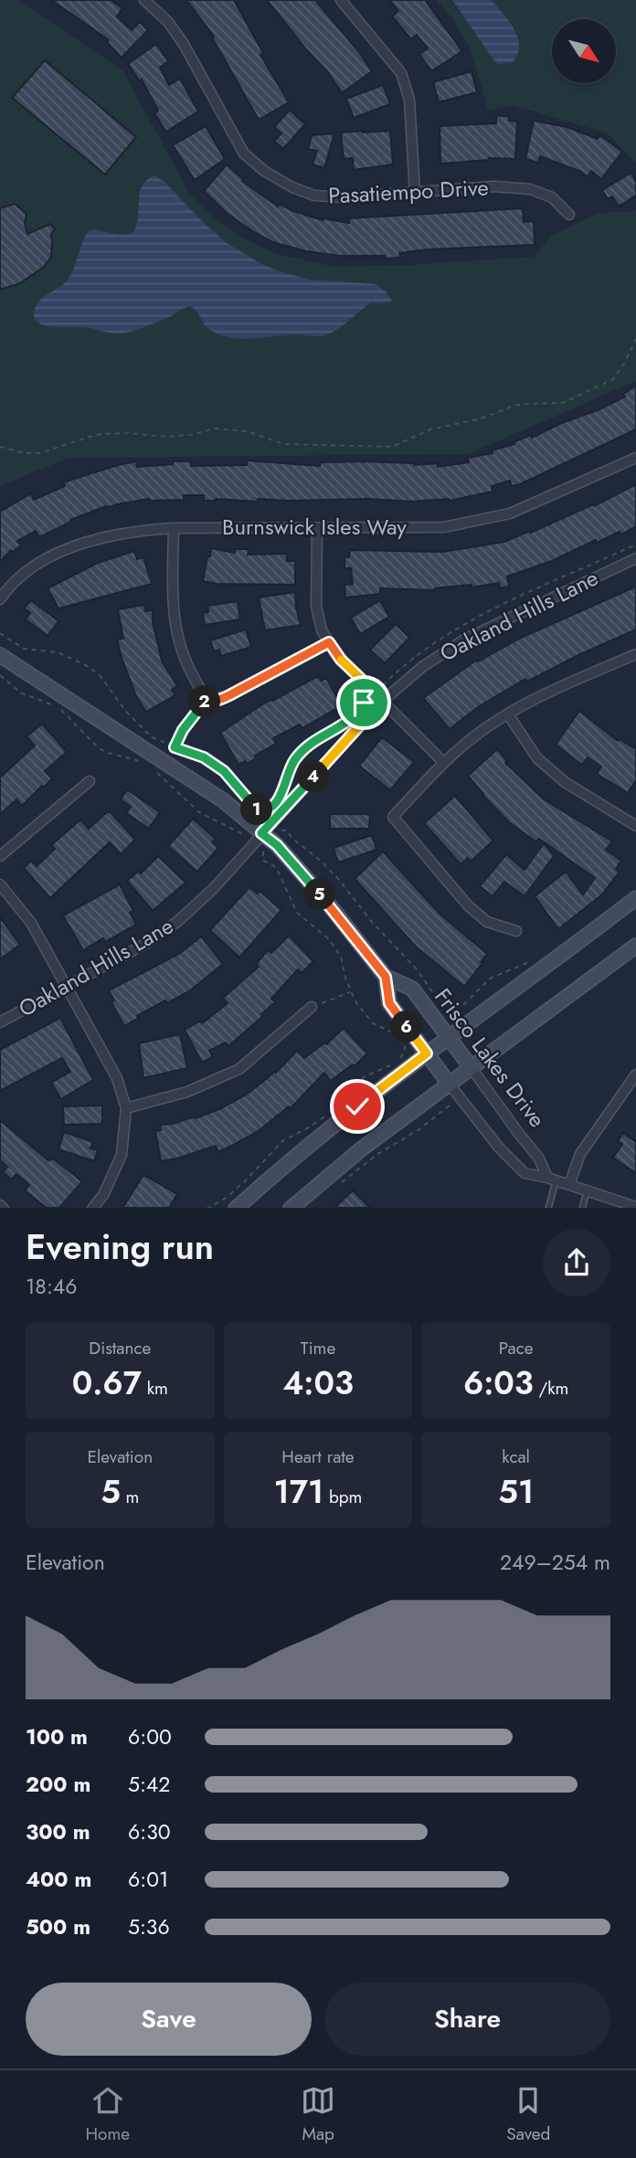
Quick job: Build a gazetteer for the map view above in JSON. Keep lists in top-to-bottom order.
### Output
{
  "streets": {
    "street": [
      "Pasatiempo Drive",
      "Burnswick Isles Way",
      "Oakland Hills Lane",
      "Frisco Lakes Drive"
    ]
  },
  "crossings": [
    ["Oakland Hills Lane", "Frisco Lakes Drive"]
  ],
  "north": "bottom right",
  "page": {
    "pins": [
      "2",
      "4",
      "1",
      "5",
      "6"
    ],
    "heading": ["Evening run", "18:46"],
    "stats": [
      ["Distance", "0.67 km"],
      ["Time", "4:03"],
      ["Pace", "6:03 /km"],
      ["Elevation", "5 m"],
      ["Heart rate", "171 bpm"],
      ["kcal", "51"]
    ],
    "chart": ["Elevation", "249–254 m"],
    "list": [
      {
        "name": "100 m",
        "note": "6:00"
      },
      {
        "name": "200 m",
        "note": "5:42"
      },
      {
        "name": "300 m",
        "note": "6:30"
      },
      {
        "name": "400 m",
        "note": "6:01"
      },
      {
        "name": "500 m",
        "note": "5:36"
      }
    ],
    "buttons": ["Save", "Share"],
    "tabs": ["Home", "Map", "Saved"]
  }
}
